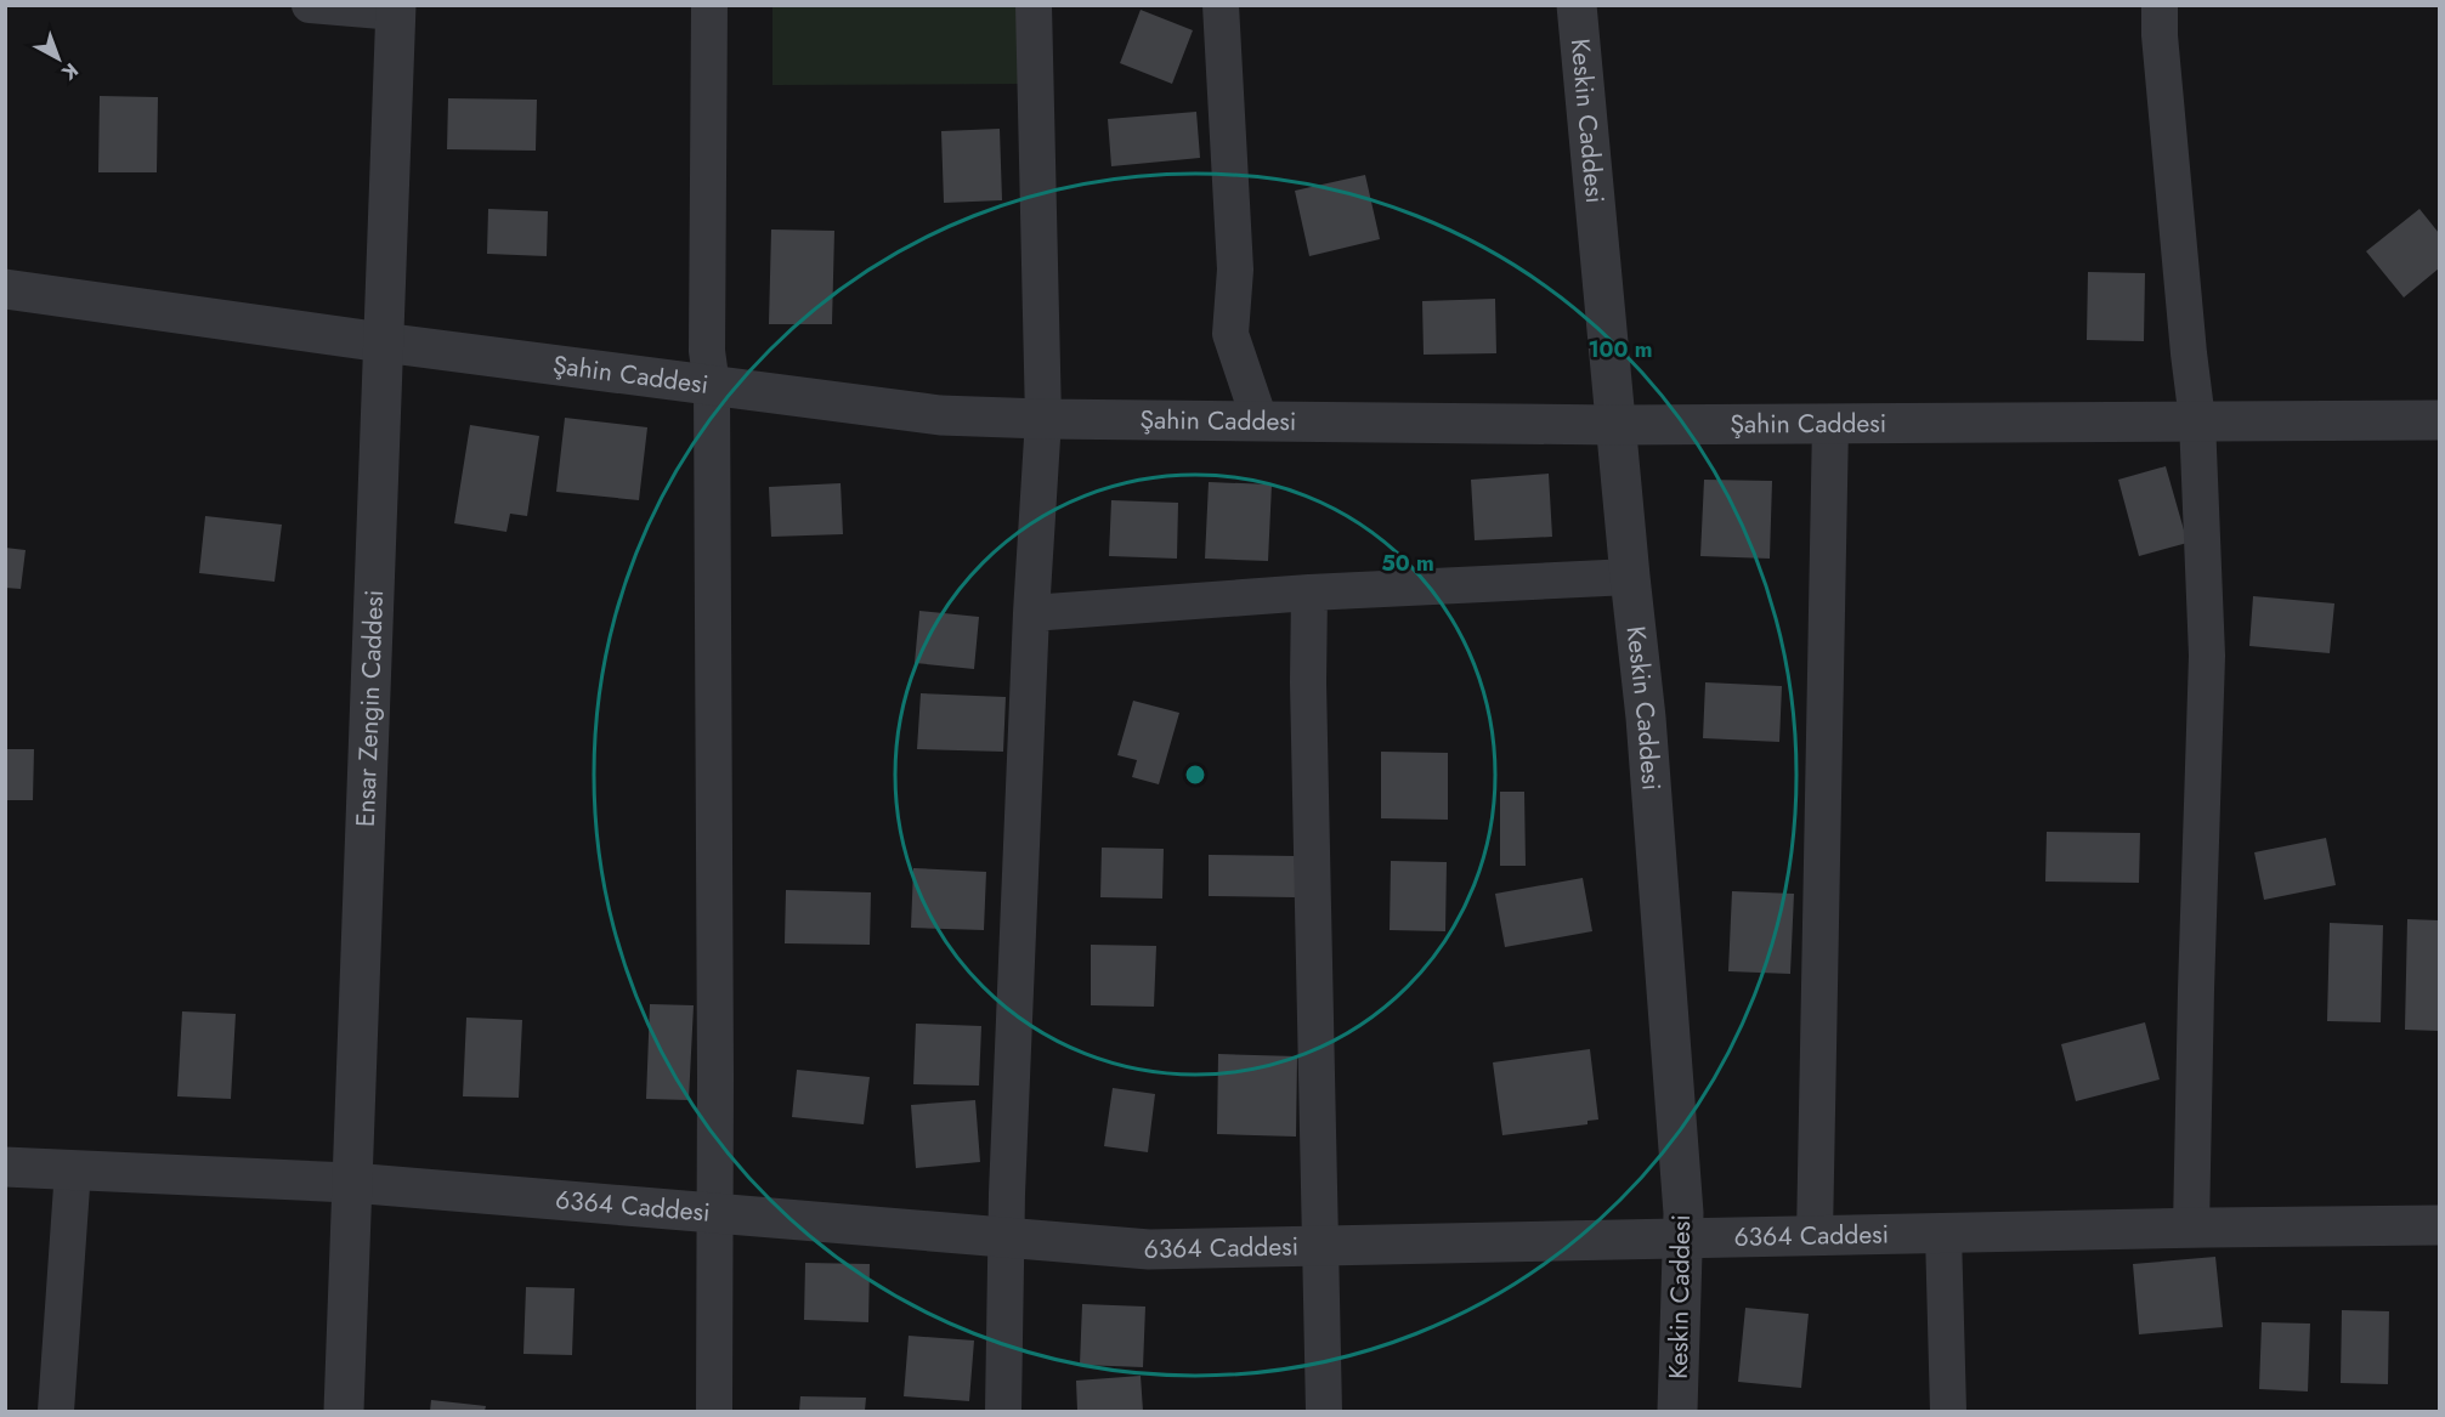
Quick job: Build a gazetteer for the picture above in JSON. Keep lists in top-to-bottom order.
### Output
{
  "streets": {
    "street": [
      "Keskin Caddesi",
      "Şahin Caddesi",
      "Ensar Zengin Caddesi",
      "6364 Caddesi"
    ]
  },
  "crossings": [
    ["Keskin Caddesi", "Şahin Caddesi"],
    ["Keskin Caddesi", "6364 Caddesi"],
    ["Şahin Caddesi", "Ensar Zengin Caddesi"],
    ["Ensar Zengin Caddesi", "6364 Caddesi"]
  ],
  "north": "bottom right",
  "rings": ["100 m", "50 m"]
}
